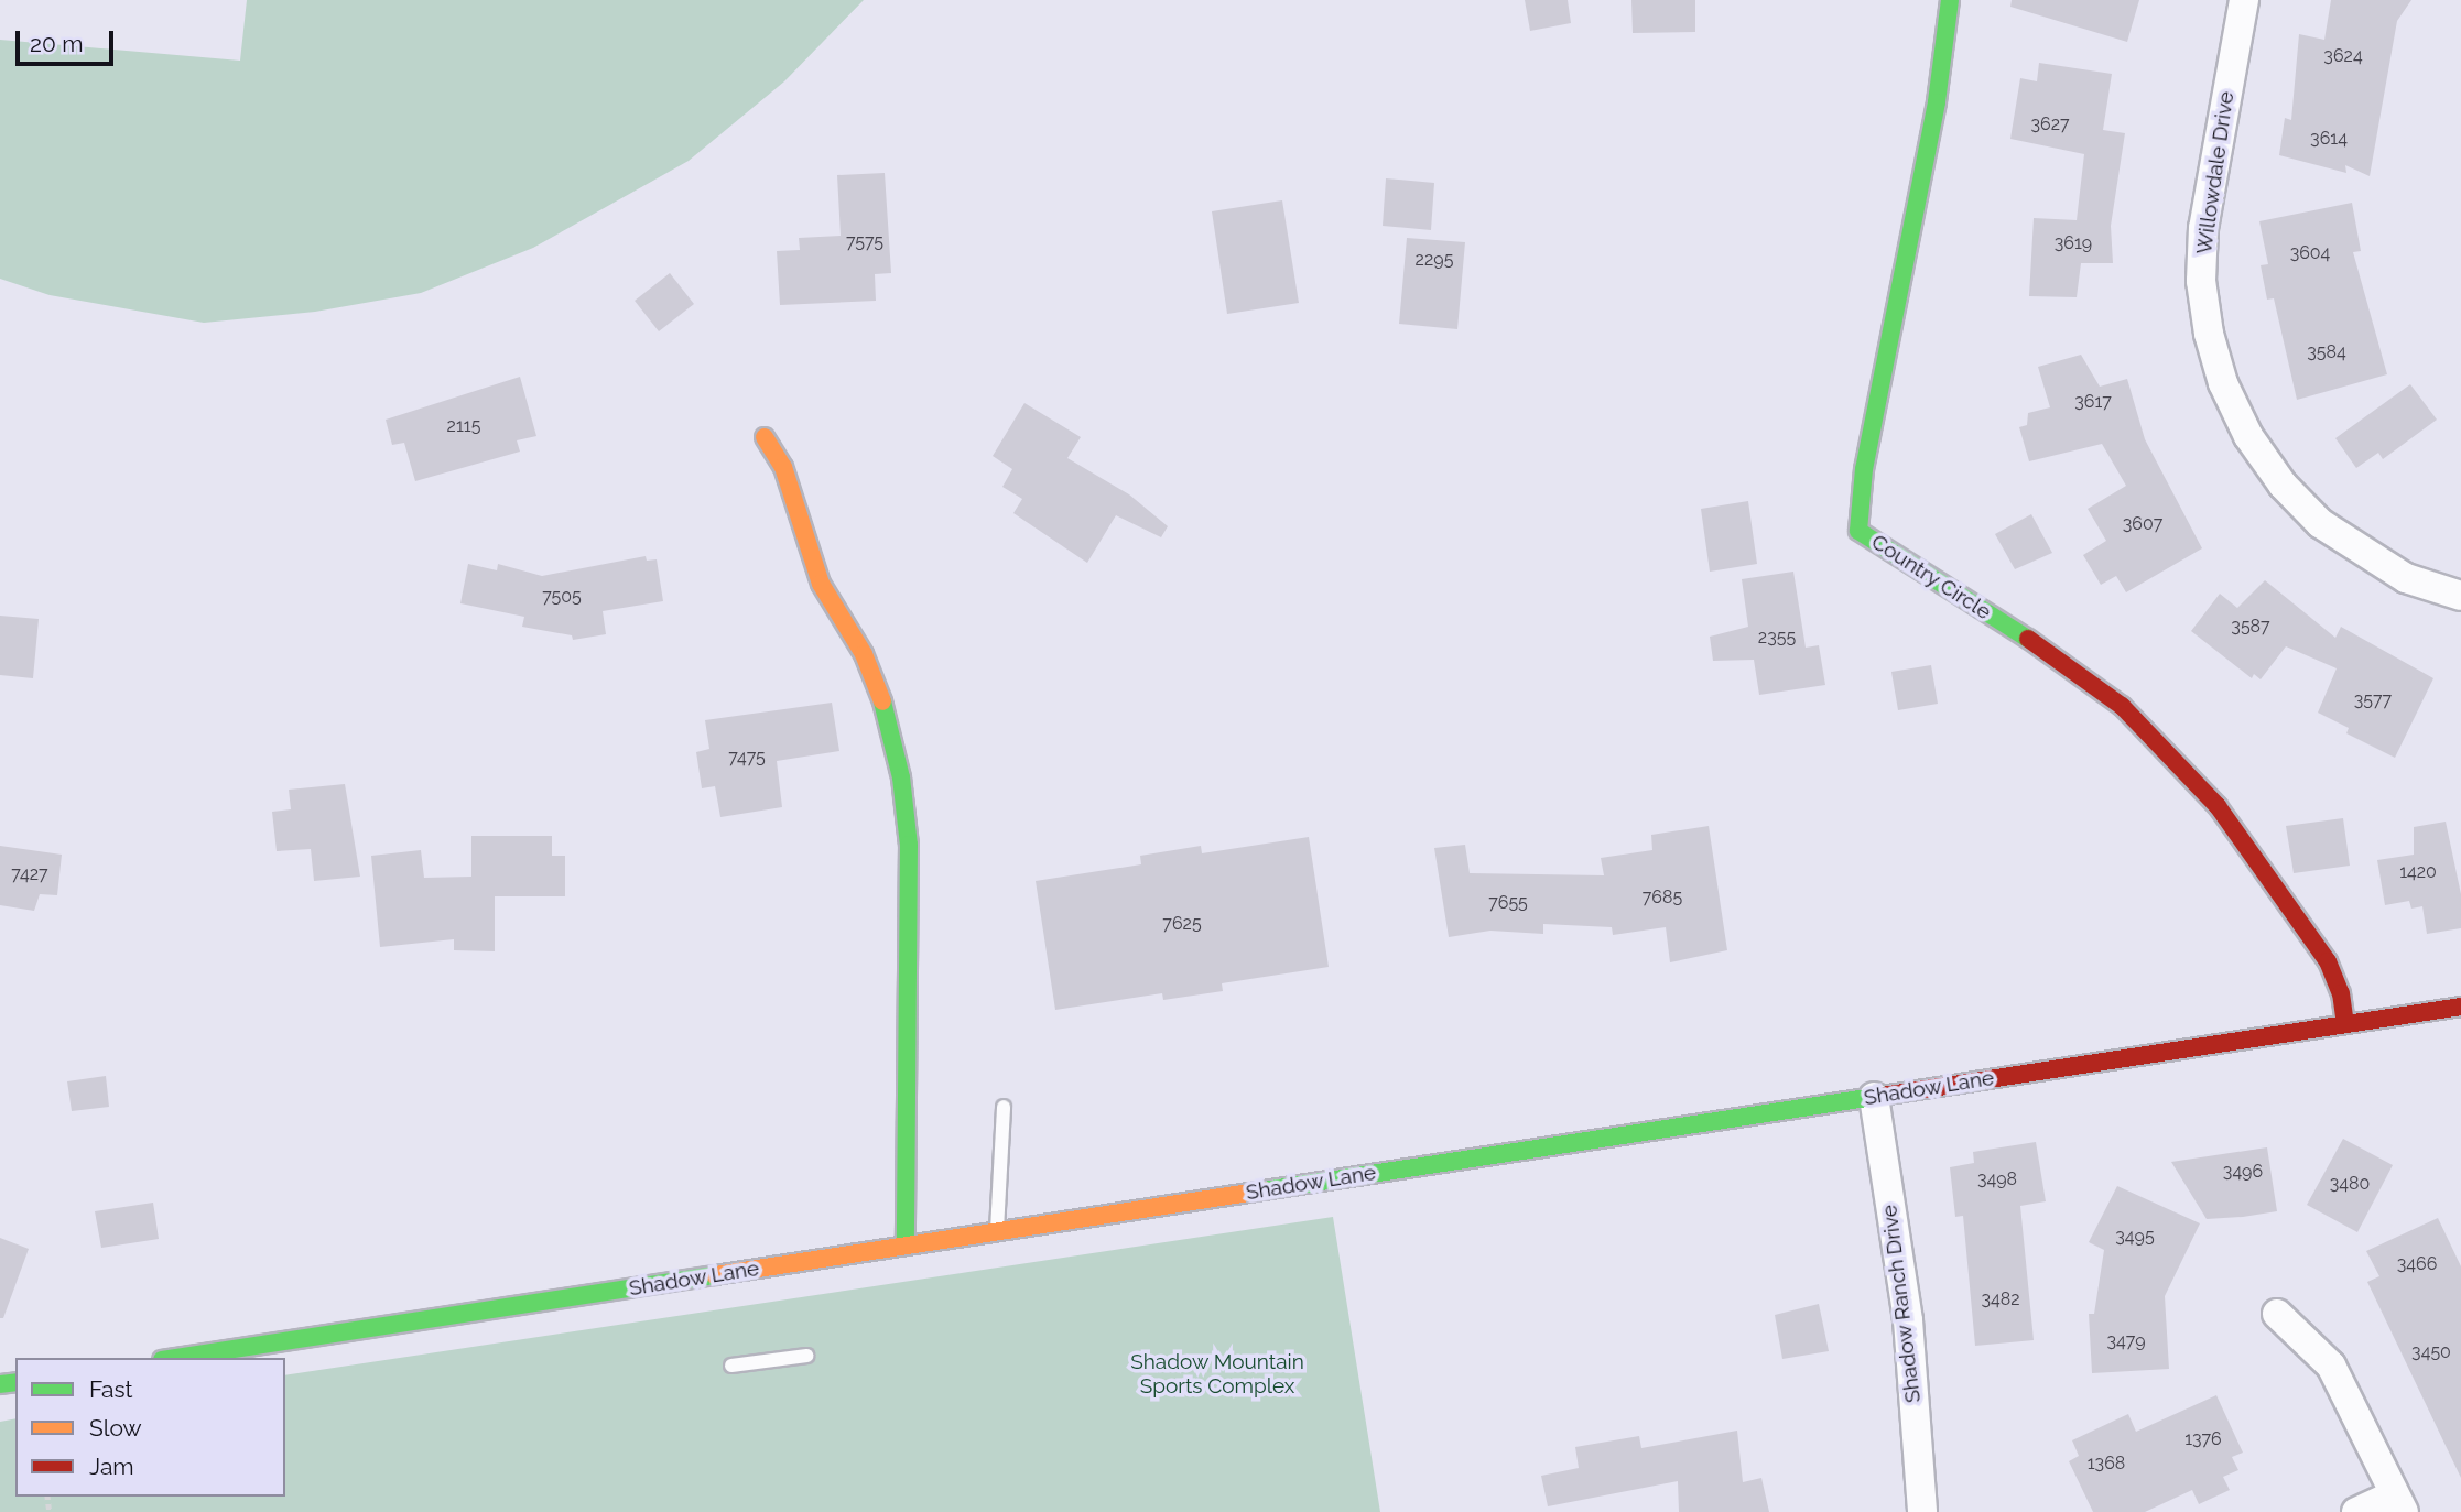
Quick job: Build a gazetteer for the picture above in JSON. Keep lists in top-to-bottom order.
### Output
{
  "streets": {
    "street": [
      "Willowdale Drive",
      "Country Circle",
      "Shadow Lane",
      "Shadow Ranch Drive"
    ]
  },
  "crossings": [
    ["Country Circle", "Shadow Lane"],
    ["Shadow Lane", "Shadow Ranch Drive"]
  ],
  "parks": ["Shadow Mountain Sports Complex"],
  "house_numbers": [
    "3624",
    "3627",
    "3614",
    "7575",
    "3619",
    "3604",
    "2295",
    "3584",
    "3617",
    "2115",
    "3607",
    "7505",
    "3587",
    "2355",
    "3577",
    "7475",
    "1420",
    "7427",
    "7685",
    "7655",
    "7625",
    "3496",
    "3498",
    "3480",
    "3495",
    "3466",
    "3482",
    "3479",
    "3450",
    "1376",
    "1368"
  ],
  "legend": ["Fast", "Slow", "Jam"],
  "scale_bar": "20 m"
}
